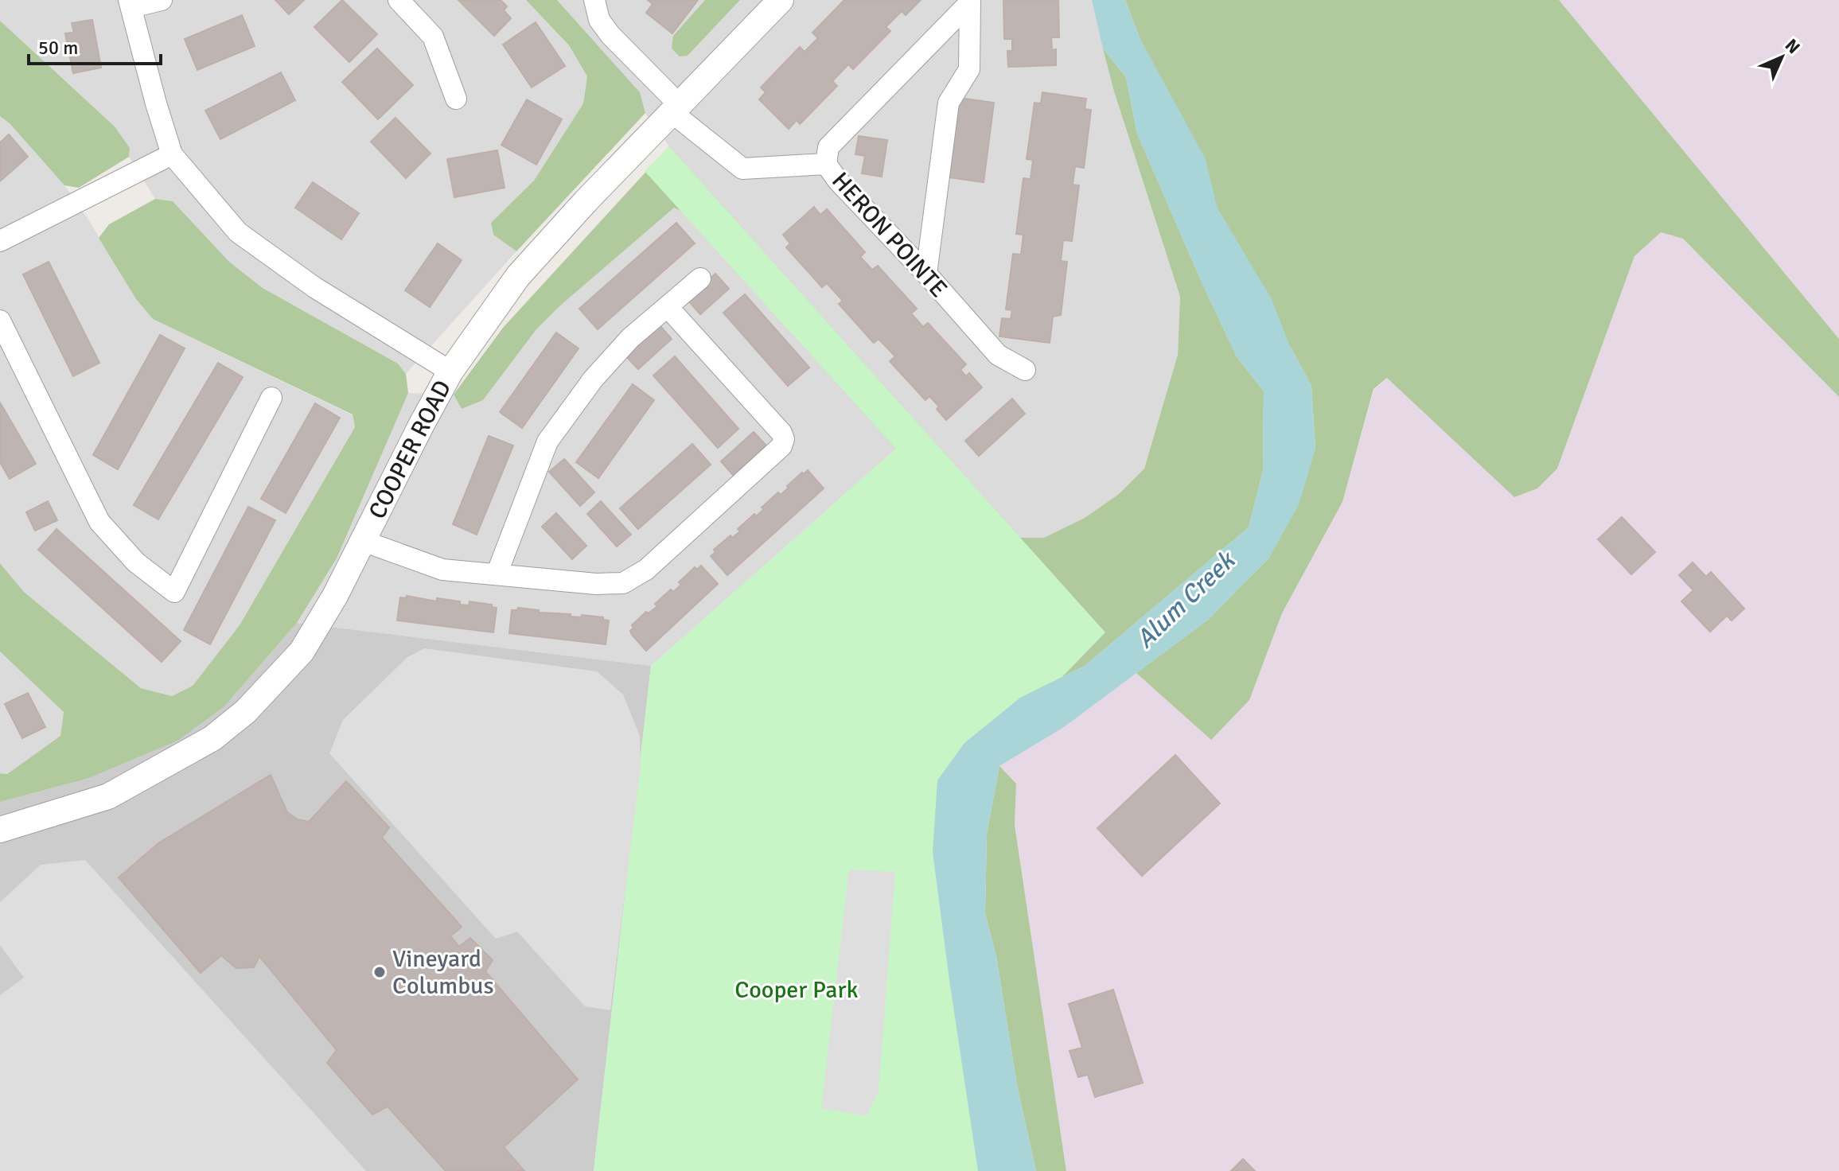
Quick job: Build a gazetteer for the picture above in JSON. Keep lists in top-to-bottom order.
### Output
{
  "streets": {
    "street": ["HERON POINTE", "COOPER ROAD"]
  },
  "crossings": [
    ["HERON POINTE", "COOPER ROAD"]
  ],
  "water": ["Alum Creek"],
  "parks": ["Cooper Park"],
  "places": ["Vineyard Columbus"],
  "scale_bar": "50 m",
  "north": "top right"
}
